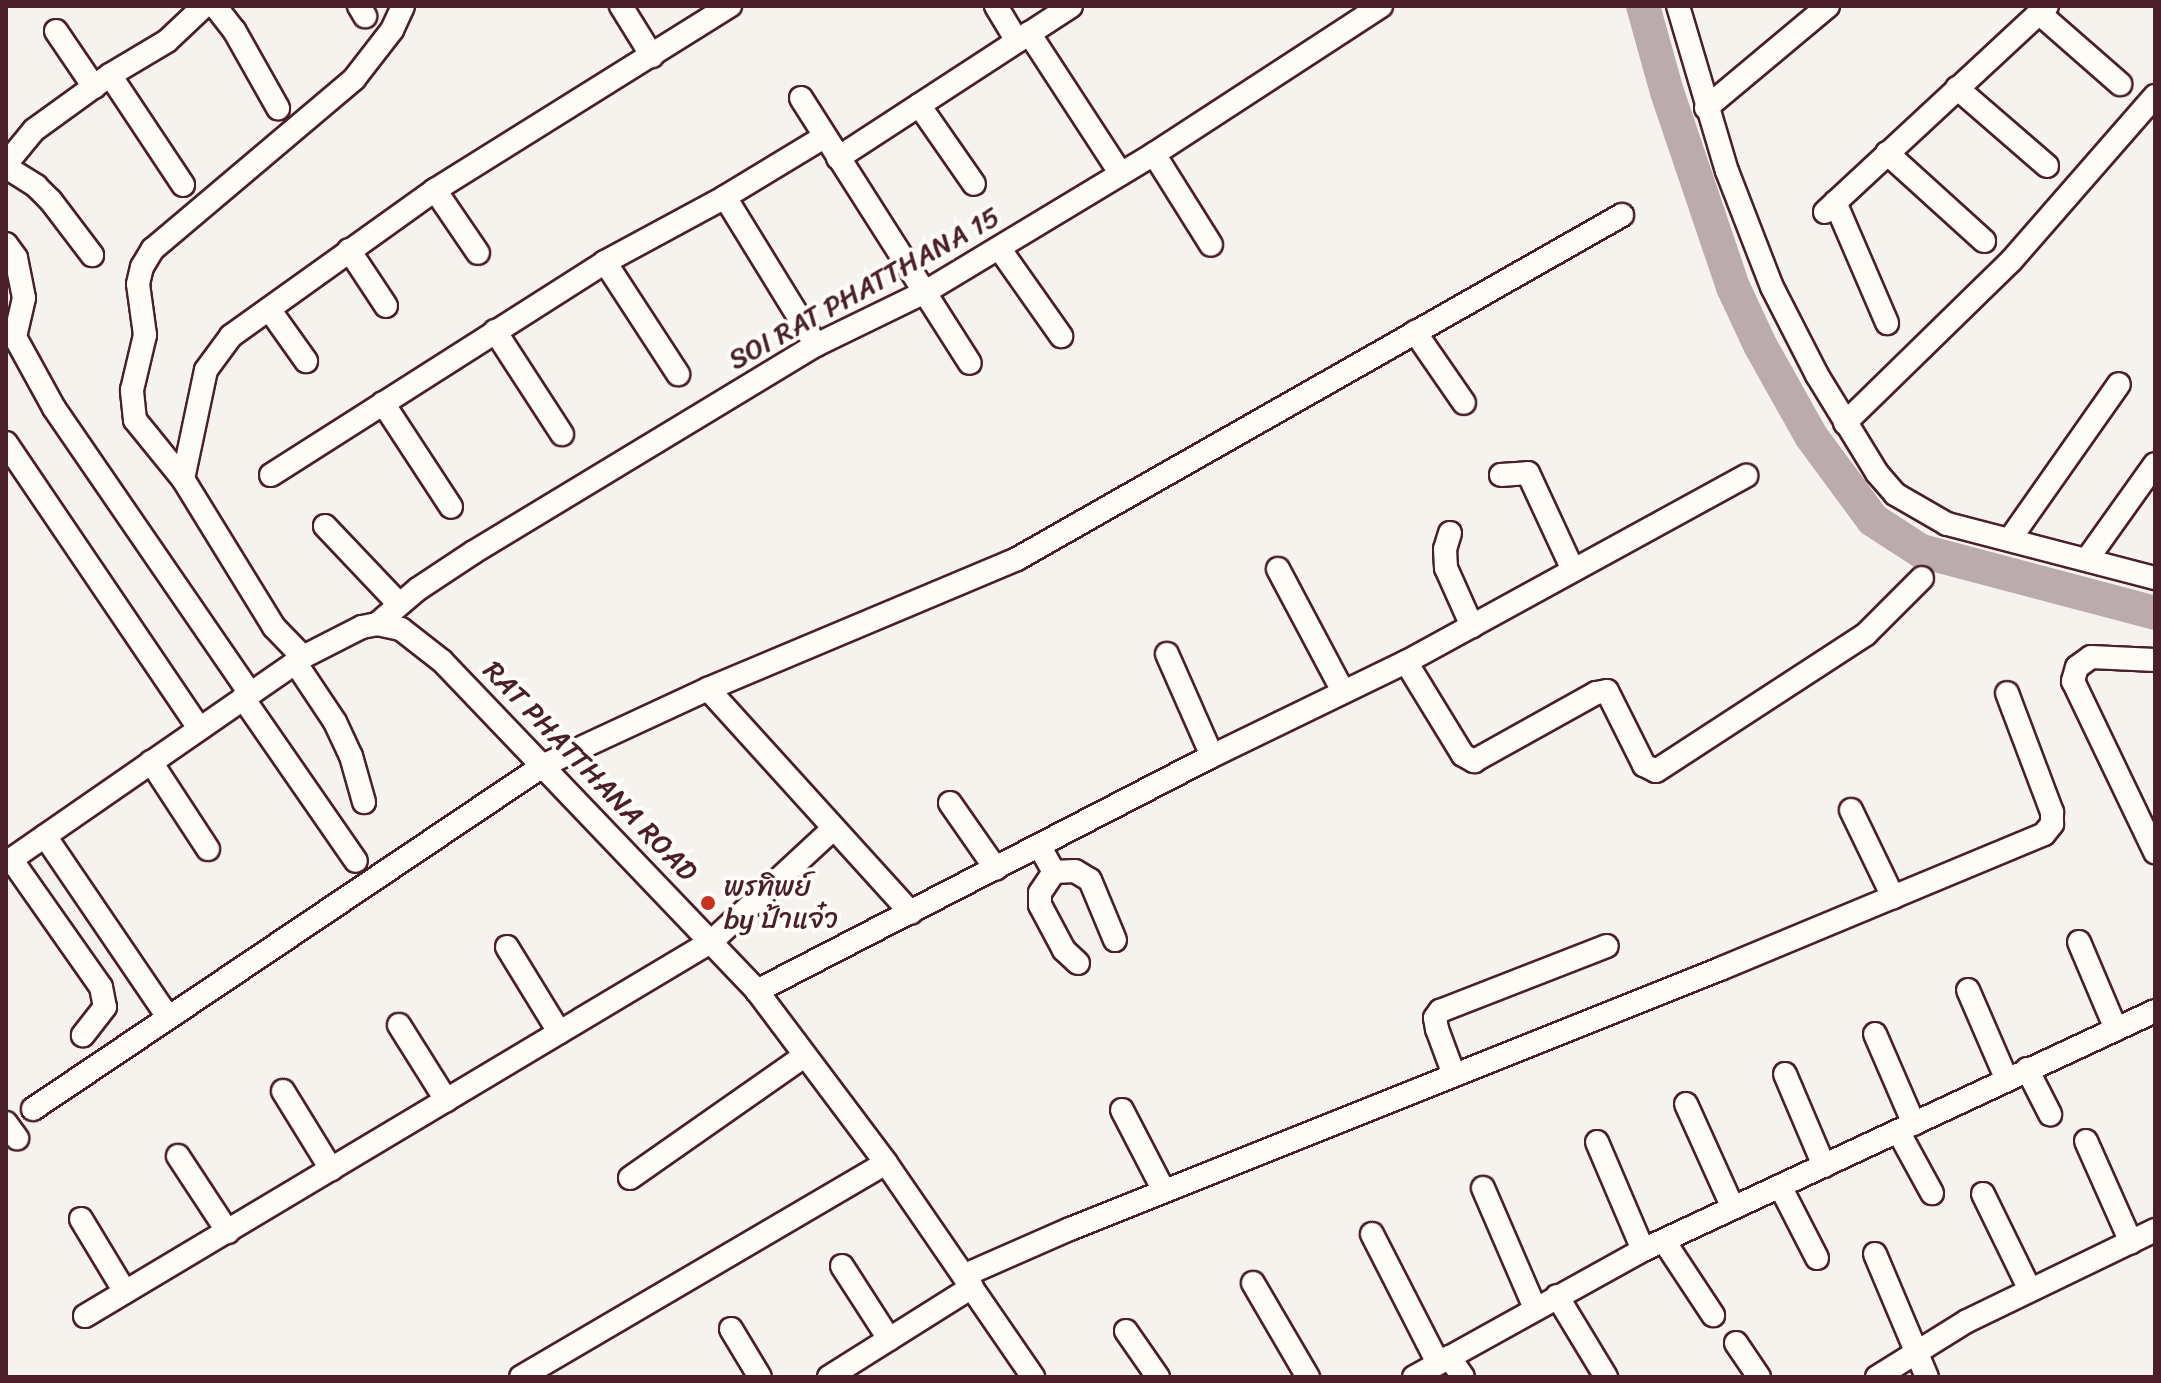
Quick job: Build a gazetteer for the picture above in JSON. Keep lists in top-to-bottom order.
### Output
{
  "streets": {
    "street": ["SOI RAT PHATTHANA 15", "RAT PHATTHANA ROAD"]
  },
  "crossings": [
    ["SOI RAT PHATTHANA 15", "RAT PHATTHANA ROAD"]
  ],
  "places": ["พรทิพย์ by ป้าแจ๋ว"]
}
